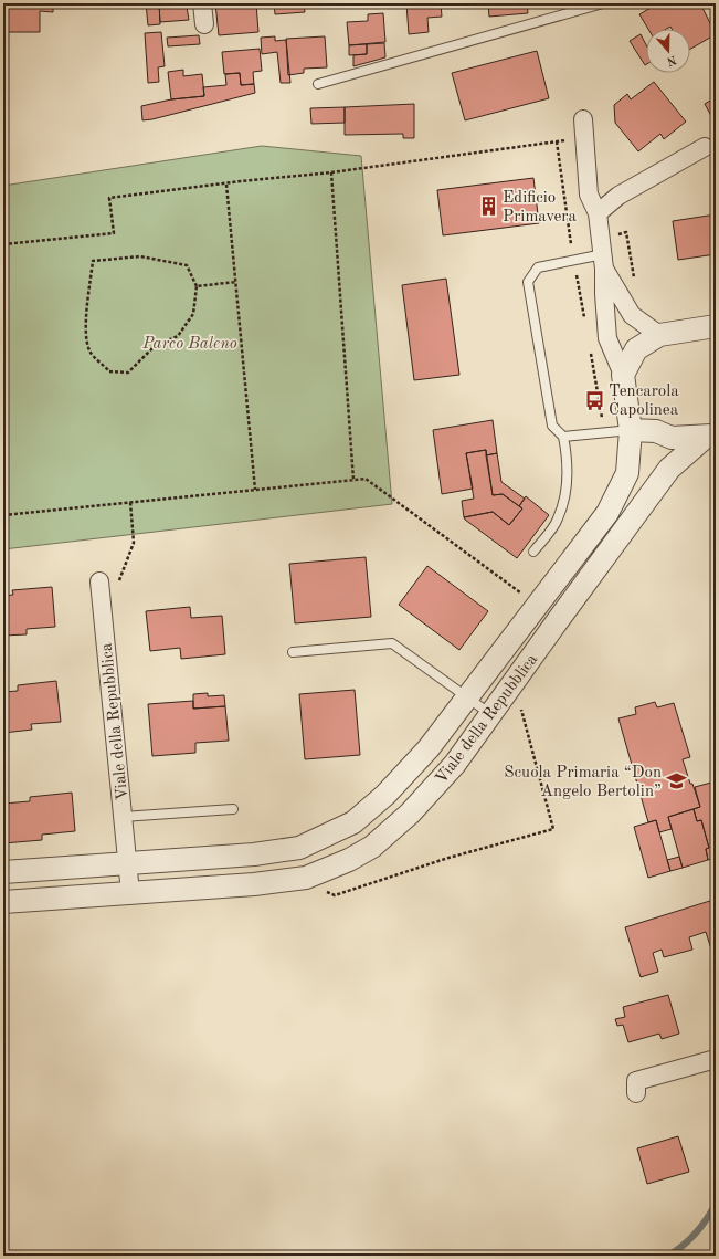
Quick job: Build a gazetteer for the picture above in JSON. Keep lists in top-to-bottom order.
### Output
{
  "streets": {
    "street": ["Viale della Repubblica"]
  },
  "parks": ["Parco Baleno"],
  "places": {
    "building": ["Edificio Primavera"],
    "bus stop": ["Tencarola Capolinea"],
    "school or university": ["Scuola Primaria “Don Angelo Bertolin”"]
  },
  "north": "bottom"
}
